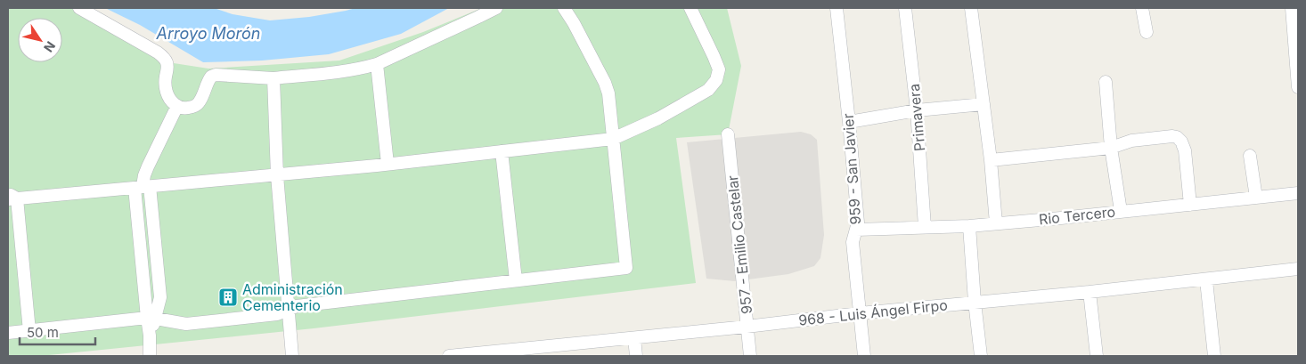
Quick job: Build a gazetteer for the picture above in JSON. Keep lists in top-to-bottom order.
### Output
{
  "streets": {
    "street": [
      "Primavera",
      "959 - San Javier",
      "Rio Tercero",
      "957 - Emilio Castelar",
      "968 - Luis Ángel Firpo"
    ]
  },
  "crossings": [
    ["Primavera", "Rio Tercero"],
    ["959 - San Javier", "Rio Tercero"],
    ["959 - San Javier", "968 - Luis Ángel Firpo"],
    ["957 - Emilio Castelar", "968 - Luis Ángel Firpo"]
  ],
  "water": ["Arroyo Morón"],
  "places": {
    "building": ["Administración Cementerio"]
  },
  "scale_bar": "50 m",
  "north": "bottom right"
}
